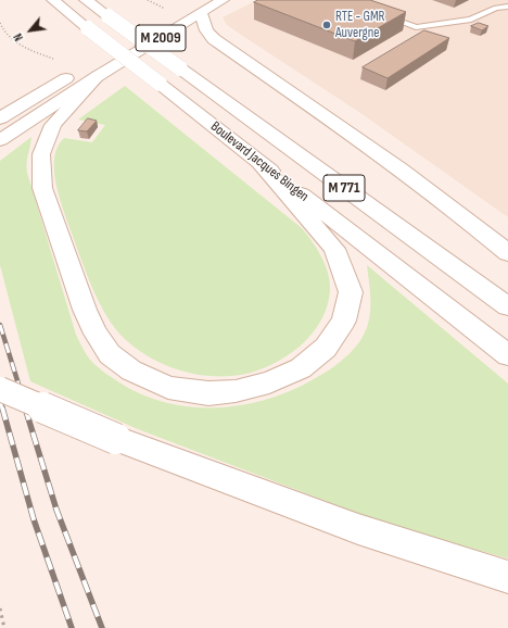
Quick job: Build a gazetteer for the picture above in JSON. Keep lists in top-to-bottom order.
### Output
{
  "streets": {
    "main road": ["M 2009", "Boulevard Jacques Bingen", "M 771"]
  },
  "places": ["RTE - GMR Auvergne"],
  "north": "bottom left"
}
